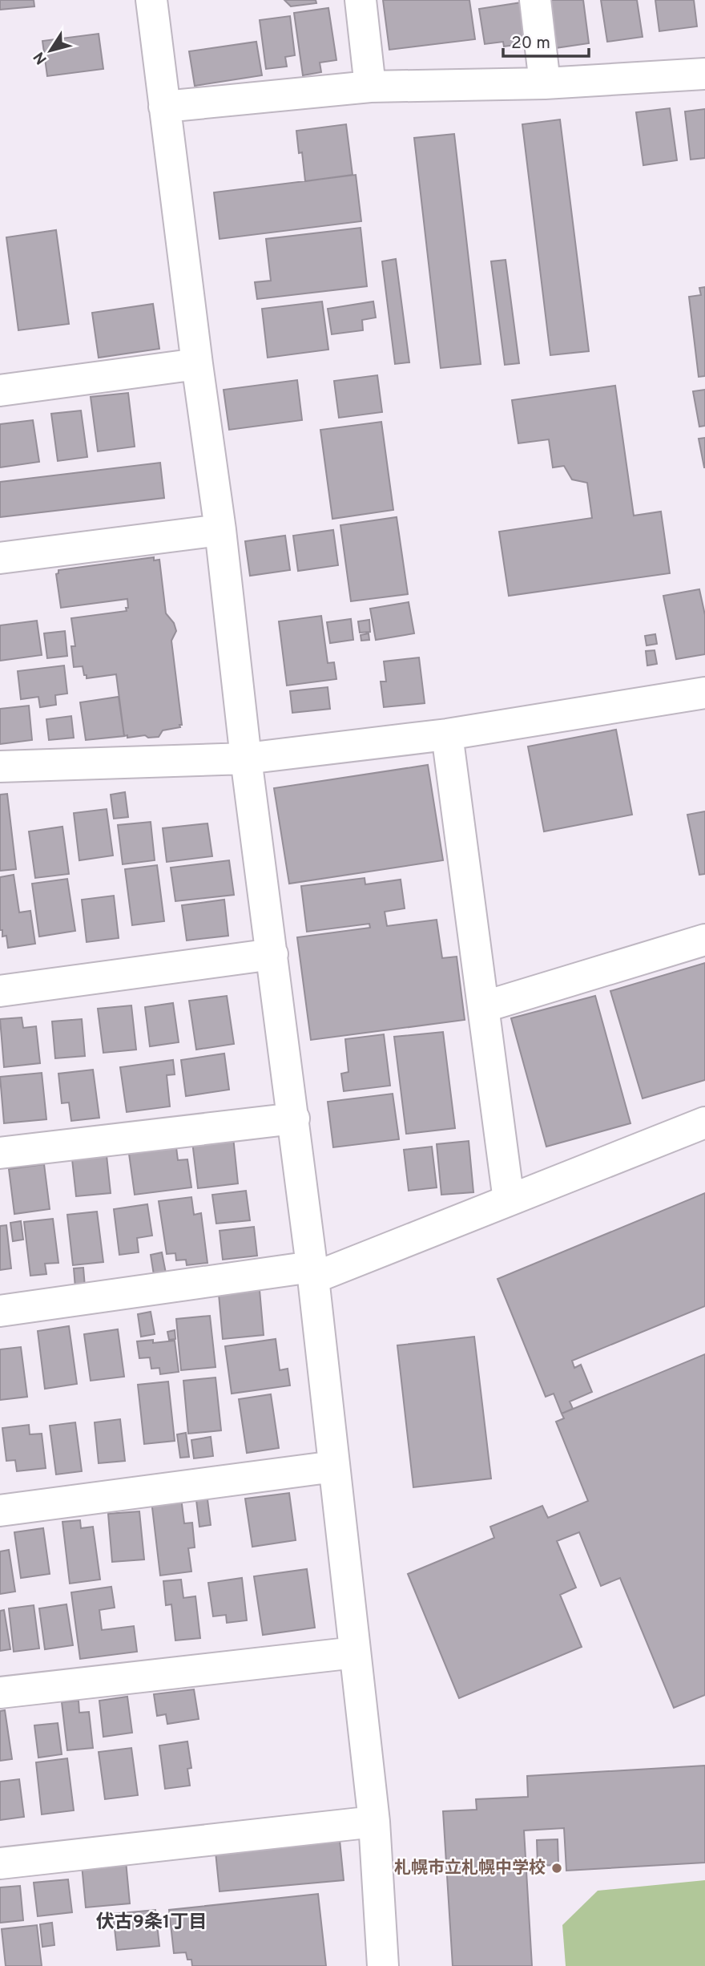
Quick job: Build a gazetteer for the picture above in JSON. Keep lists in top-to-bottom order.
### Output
{
  "districts": ["伏古9条1丁目"],
  "places": ["札幌市立札幌中学校"],
  "scale_bar": "20 m",
  "north": "bottom left"
}
